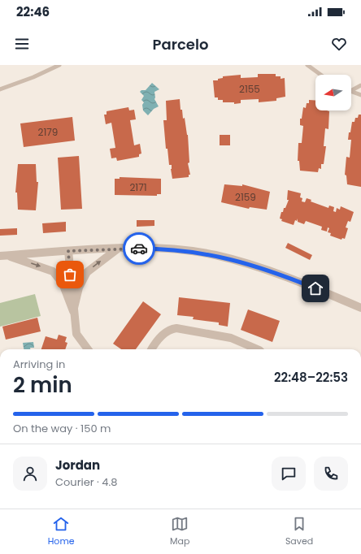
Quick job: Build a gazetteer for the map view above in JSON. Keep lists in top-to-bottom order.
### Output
{
  "house_numbers": [
    "2155",
    "2179",
    "2171",
    "2159"
  ],
  "north": "left",
  "page": {
    "status": "22:46",
    "header": "Parcelo",
    "heading": ["2 min", "Arriving in", "22:48–22:53"],
    "panel": ["Jordan", "Courier · 4.8"],
    "bar": "On the way · 150 m",
    "tabs": ["Home", "Map", "Saved"]
  }
}
